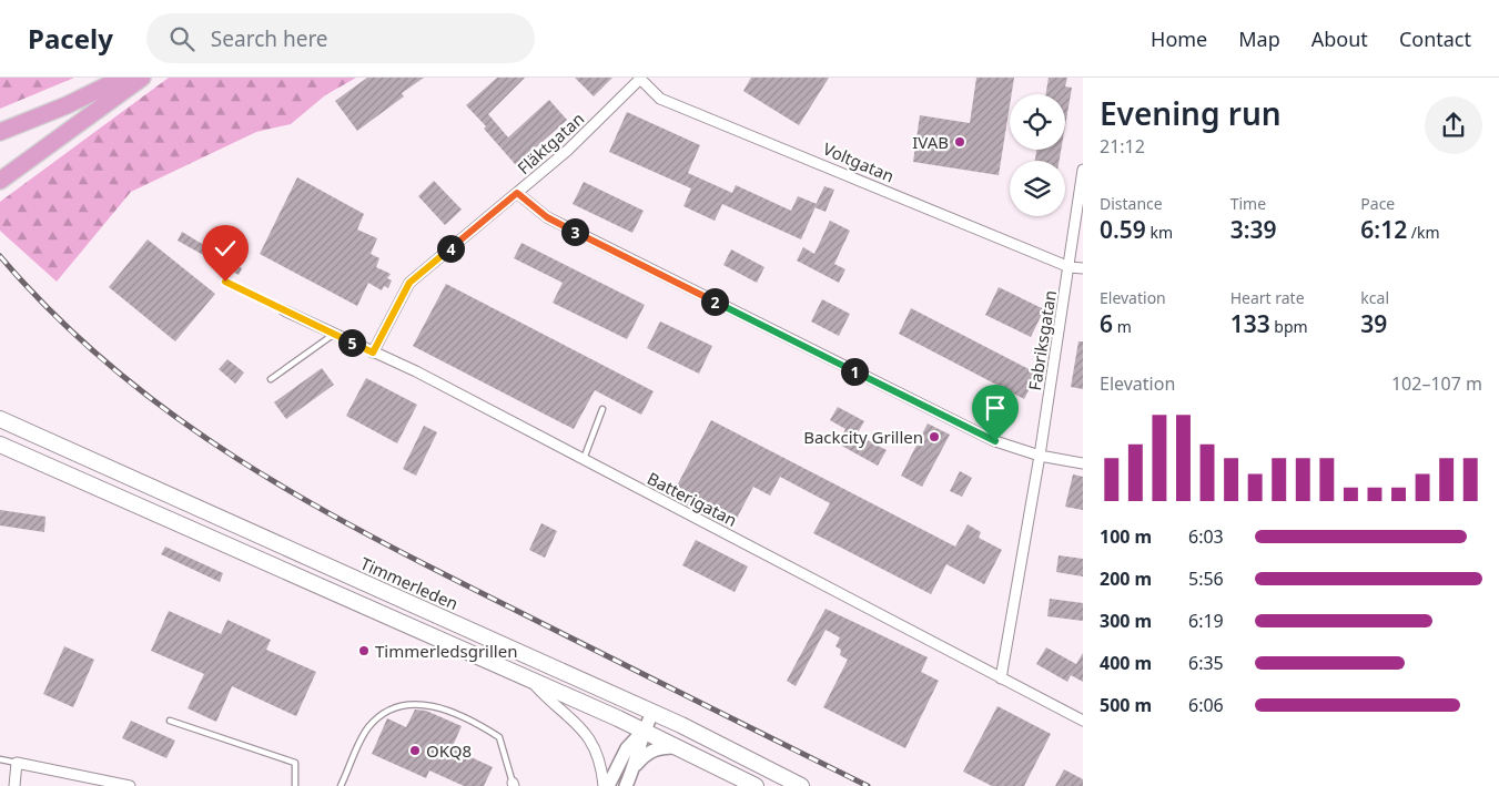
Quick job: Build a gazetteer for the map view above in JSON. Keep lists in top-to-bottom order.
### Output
{
  "streets": {
    "main road": ["Timmerleden"],
    "street": [
      "Fläktgatan",
      "Voltgatan",
      "Fabriksgatan",
      "Batterigatan"
    ]
  },
  "crossings": [
    ["Fläktgatan", "Voltgatan"],
    ["Fläktgatan", "Batterigatan"],
    ["Voltgatan", "Fabriksgatan"],
    ["Fabriksgatan", "Batterigatan"]
  ],
  "places": [
    "IVAB",
    "Backcity Grillen",
    "Timmerledsgrillen",
    "OKQ8"
  ],
  "page": {
    "header": "Pacely",
    "search": "Search here",
    "nav": [
      "Home",
      "Map",
      "About",
      "Contact"
    ],
    "heading": ["Evening run", "21:12"],
    "stats": [
      ["Distance", "0.59 km"],
      ["Time", "3:39"],
      ["Pace", "6:12 /km"],
      ["Elevation", "6 m"],
      ["Heart rate", "133 bpm"],
      ["kcal", "39"]
    ],
    "pins": [
      "3",
      "4",
      "2",
      "5",
      "1"
    ],
    "chart": ["Elevation", "102–107 m"],
    "list": [
      {
        "name": "100 m",
        "note": "6:03"
      },
      {
        "name": "200 m",
        "note": "5:56"
      },
      {
        "name": "300 m",
        "note": "6:19"
      },
      {
        "name": "400 m",
        "note": "6:35"
      },
      {
        "name": "500 m",
        "note": "6:06"
      }
    ]
  }
}
